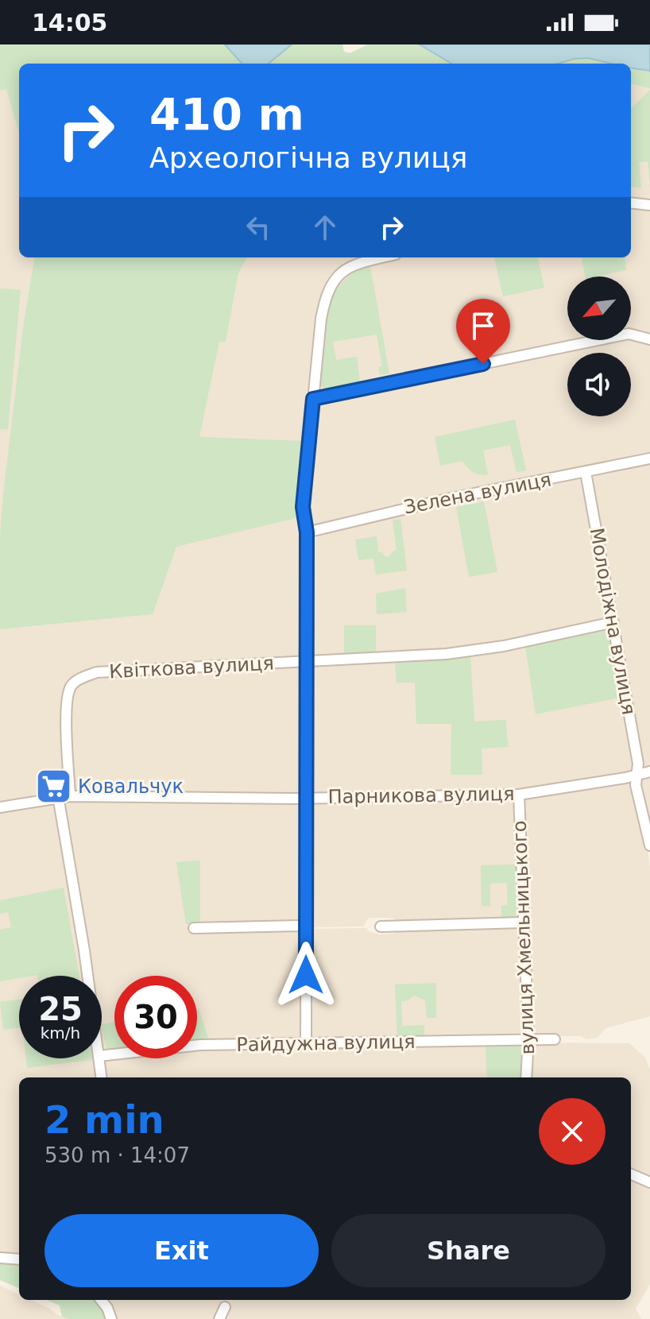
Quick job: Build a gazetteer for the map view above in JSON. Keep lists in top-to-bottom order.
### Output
{
  "streets": {
    "street": [
      "Зелена вулиця",
      "Молодіжна вулиця",
      "Квіткова вулиця",
      "Парникова вулиця",
      "вулиця Хмельницького",
      "Райдужна вулиця"
    ]
  },
  "crossings": [
    ["Зелена вулиця", "Молодіжна вулиця"],
    ["Молодіжна вулиця", "Квіткова вулиця"],
    ["Молодіжна вулиця", "Парникова вулиця"],
    ["Квіткова вулиця", "Парникова вулиця"],
    ["Парникова вулиця", "вулиця Хмельницького"],
    ["вулиця Хмельницького", "Райдужна вулиця"]
  ],
  "places": {
    "supermarket": ["Ковальчук"]
  },
  "north": "bottom left",
  "page": {
    "status": "14:05",
    "turn": ["410 m", "Археологічна вулиця"],
    "speed": "25 km/h",
    "limit": "30",
    "heading": ["2 min", "530 m · 14:07"],
    "buttons": ["Exit", "Share"]
  }
}
